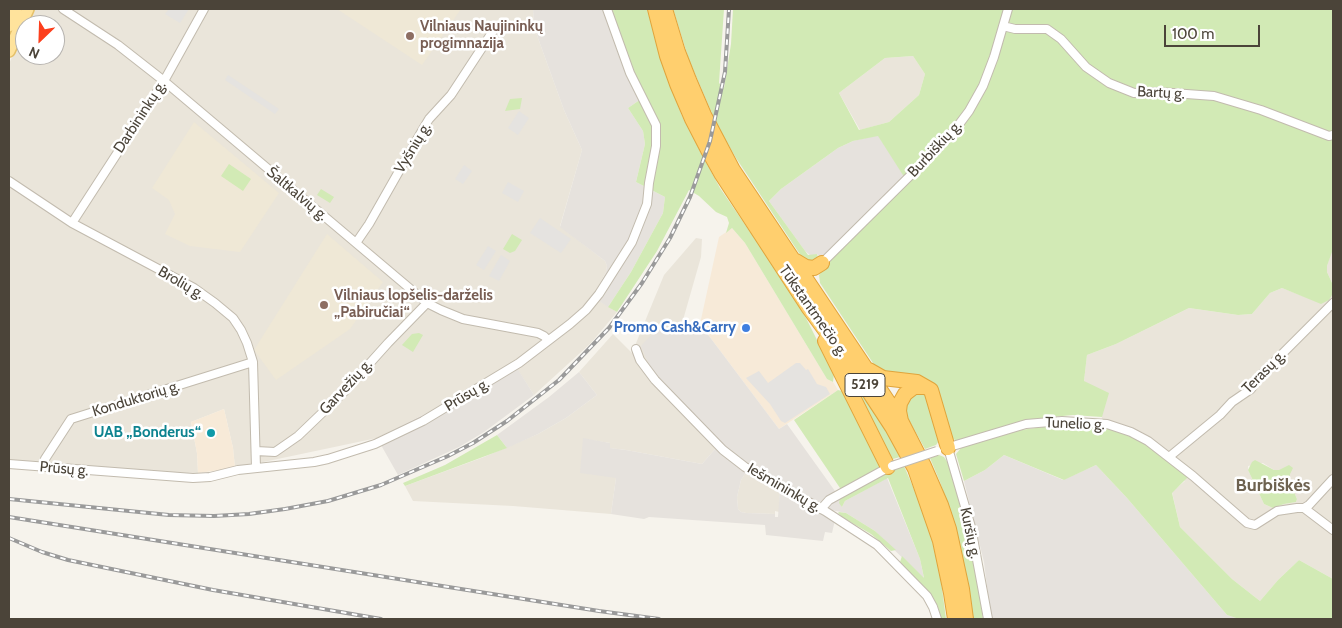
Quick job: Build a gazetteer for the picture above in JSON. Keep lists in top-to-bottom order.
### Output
{
  "streets": {
    "highway": ["Tūkstantmečio g.", "5219"],
    "street": [
      "Bartų g.",
      "Darbininkų g.",
      "Vyšnių g.",
      "Burbiškių g.",
      "Šaltkalvių g.",
      "Brolių g.",
      "Terasų g.",
      "Garvežių g.",
      "Prūsų g.",
      "Konduktorių g.",
      "Tunelio g.",
      "Iešmininkų g.",
      "Kuršių g."
    ]
  },
  "crossings": [
    ["Bartų g.", "Burbiškių g."],
    ["Darbininkų g.", "Šaltkalvių g."],
    ["Darbininkų g.", "Brolių g."],
    ["Vyšnių g.", "Šaltkalvių g."],
    ["Šaltkalvių g.", "Garvežių g."],
    ["Šaltkalvių g.", "Prūsų g."],
    ["Brolių g.", "Prūsų g."],
    ["Brolių g.", "Konduktorių g."],
    ["Terasų g.", "Tunelio g."],
    ["Prūsų g.", "Konduktorių g."],
    ["Tunelio g.", "Iešmininkų g."],
    ["Tunelio g.", "Kuršių g."]
  ],
  "districts": ["Burbiškės"],
  "places": [
    "Vilniaus Naujininkų progimnazija",
    "Vilniaus lopšelis-darželis „Pabiručiai“",
    "Promo Cash&Carry",
    "UAB „Bonderus“"
  ],
  "scale_bar": "100 m",
  "north": "bottom left"
}
